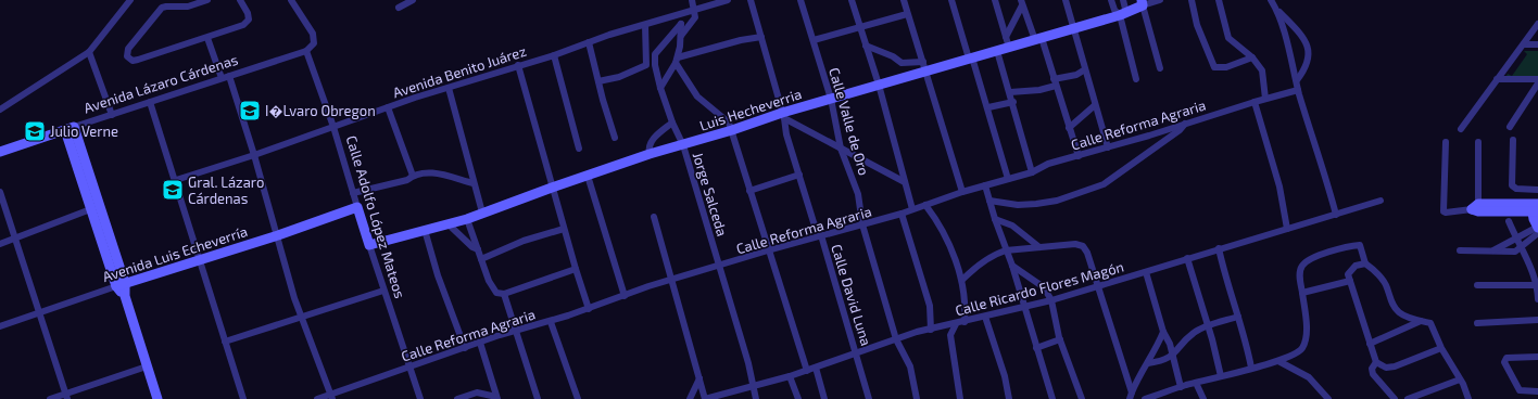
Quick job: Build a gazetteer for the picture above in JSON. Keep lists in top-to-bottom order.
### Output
{
  "streets": {
    "street": [
      "Avenida Benito Juárez",
      "Avenida Lázaro Cárdenas",
      "Luis Hecheverria",
      "Calle Valle de Oro",
      "Calle Reforma Agraria",
      "Jorge Salceda",
      "Calle Adolfo López Mateos",
      "Avenida Luis Echeverría",
      "Calle Ricardo Flores Magón",
      "Calle David Luna"
    ]
  },
  "crossings": [
    ["Avenida Benito Juárez", "Calle Adolfo López Mateos"],
    ["Avenida Lázaro Cárdenas", "Calle Adolfo López Mateos"],
    ["Luis Hecheverria", "Calle Valle de Oro"],
    ["Luis Hecheverria", "Jorge Salceda"],
    ["Luis Hecheverria", "Calle Adolfo López Mateos"],
    ["Luis Hecheverria", "Calle David Luna"],
    ["Calle Valle de Oro", "Calle Reforma Agraria"],
    ["Calle Valle de Oro", "Calle Ricardo Flores Magón"],
    ["Calle Reforma Agraria", "Jorge Salceda"],
    ["Calle Reforma Agraria", "Calle Adolfo López Mateos"],
    ["Calle Reforma Agraria", "Calle David Luna"],
    ["Jorge Salceda", "Calle Ricardo Flores Magón"],
    ["Calle Adolfo López Mateos", "Avenida Luis Echeverría"],
    ["Calle Ricardo Flores Magón", "Calle David Luna"]
  ],
  "places": {
    "school or university": ["I�Lvaro Obregon", "Julio Verne", "Gral. Lázaro Cárdenas"]
  }
}
